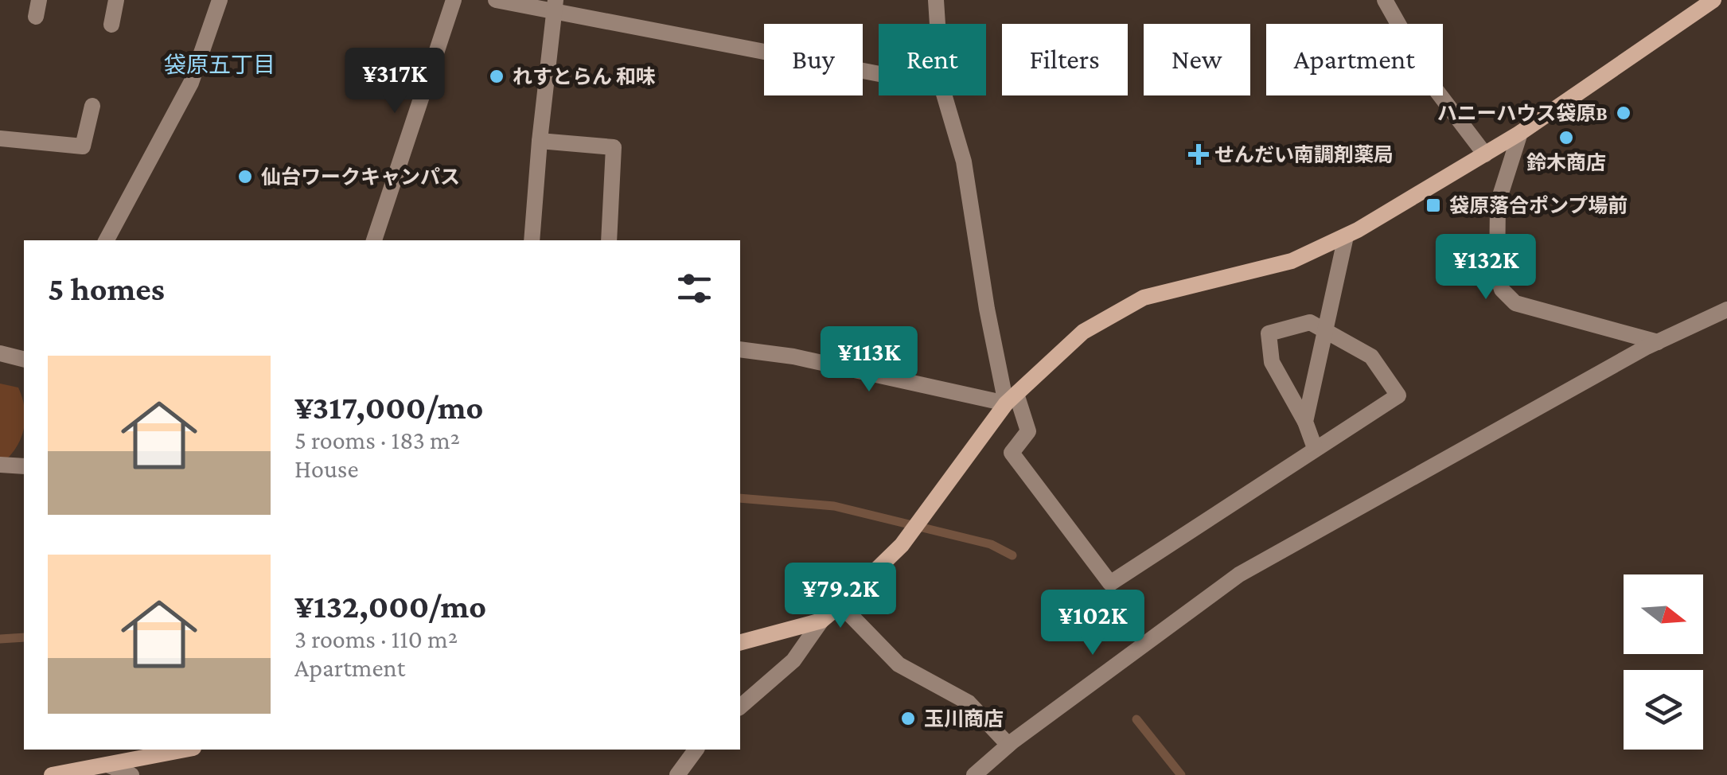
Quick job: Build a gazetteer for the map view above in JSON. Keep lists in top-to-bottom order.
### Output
{
  "districts": ["袋原五丁目"],
  "places": {
    "other": [
      "れすとらん 和味",
      "ハニーハウス袋原B",
      "鈴木商店",
      "仙台ワークキャンパス",
      "玉川商店"
    ],
    "health": ["せんだい南調剤薬局"],
    "transit": ["袋原落合ポンプ場前"]
  },
  "north": "right",
  "page": {
    "chip": [
      "Buy",
      "Rent",
      "Filters",
      "New",
      "Apartment"
    ],
    "price": [
      "¥317K",
      "¥132K",
      "¥113K",
      "¥79.2K",
      "¥102K"
    ],
    "heading": "5 homes",
    "list": [
      {
        "name": "¥317,000/mo",
        "note": "5 rooms · 183 m² · House"
      },
      {
        "name": "¥132,000/mo",
        "note": "3 rooms · 110 m² · Apartment"
      }
    ]
  }
}
